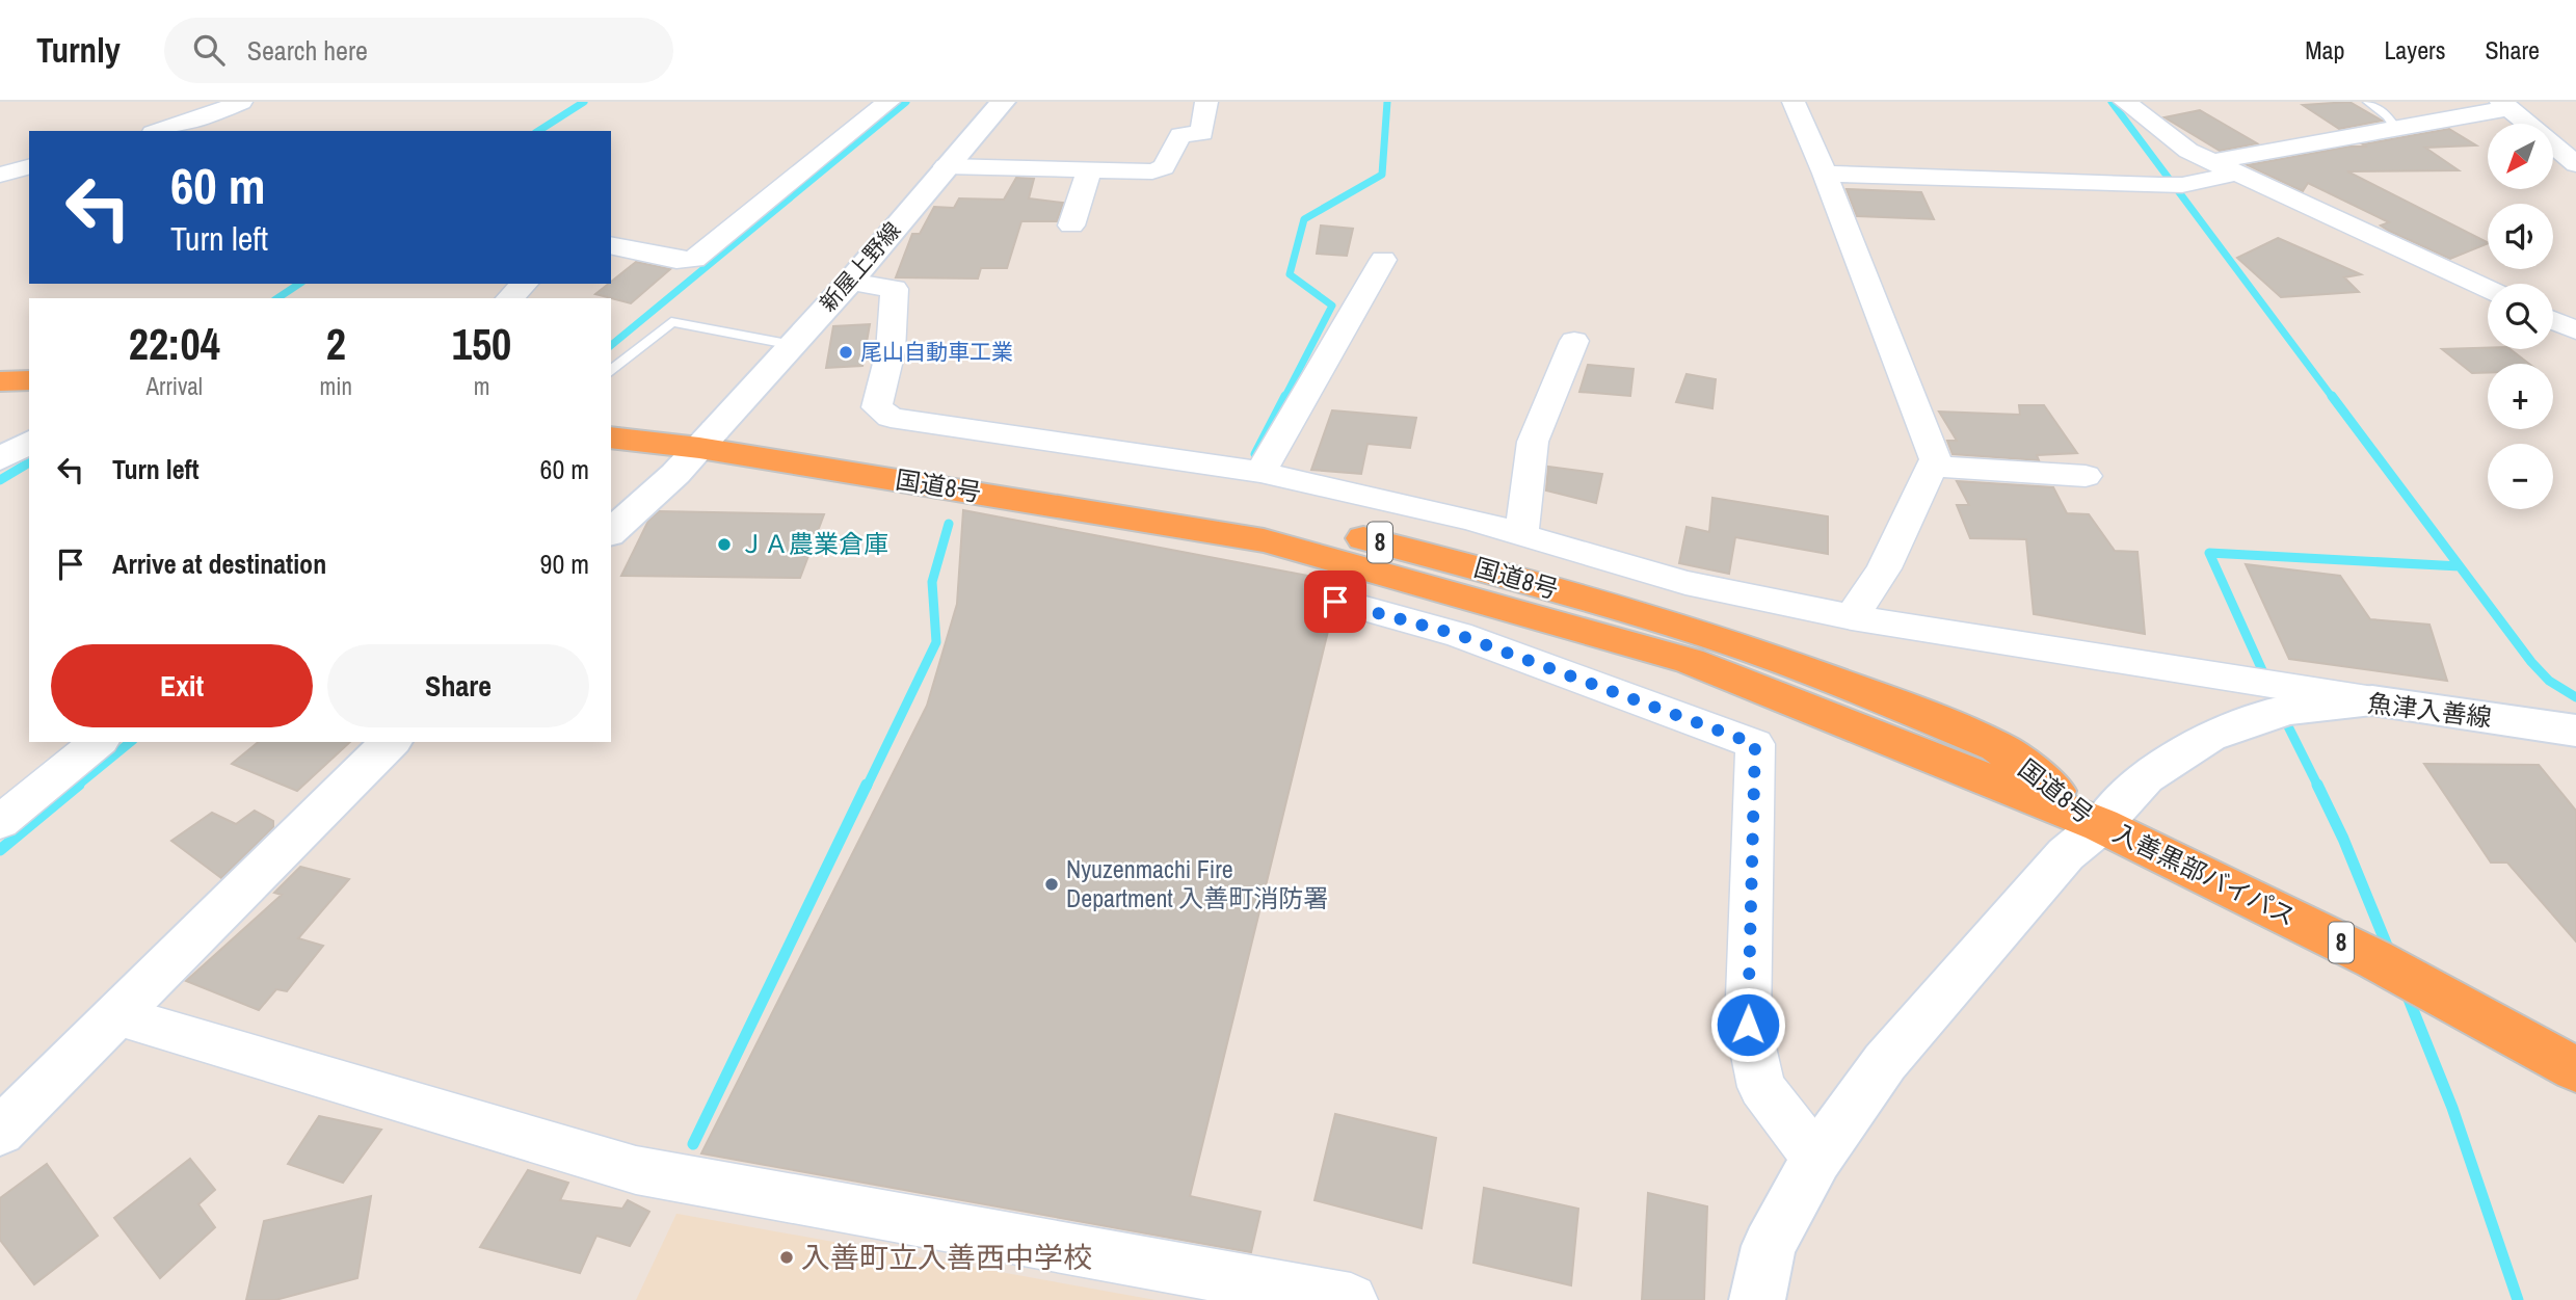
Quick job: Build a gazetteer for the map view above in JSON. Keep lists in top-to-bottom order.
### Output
{
  "streets": {
    "highway": ["国道8号", "8", "入善黒部バイパス"],
    "main road": ["新屋上野線", "魚津入善線"]
  },
  "crossings": [
    ["新屋上野線", "国道8号"],
    ["国道8号", "魚津入善線"],
    ["国道8号", "入善黒部バイパス"],
    ["魚津入善線", "入善黒部バイパス"]
  ],
  "places": [
    "尾山自動車工業",
    "ＪＡ農業倉庫",
    "Nyuzenmachi Fire Department 入善町消防署",
    "入善町立入善西中学校"
  ],
  "north": "bottom left",
  "page": {
    "header": "Turnly",
    "search": "Search here",
    "nav": ["Map", "Layers", "Share"],
    "map_buttons": ["+", "−"],
    "turn": ["60 m", "Turn left"],
    "eta": [
      "22:04",
      "Arrival",
      "2",
      "min",
      "150",
      "m"
    ],
    "list": [
      {
        "name": "Turn left",
        "value": "60 m"
      },
      {
        "name": "Arrive at destination",
        "value": "90 m"
      }
    ],
    "buttons": ["Exit", "Share"]
  }
}
